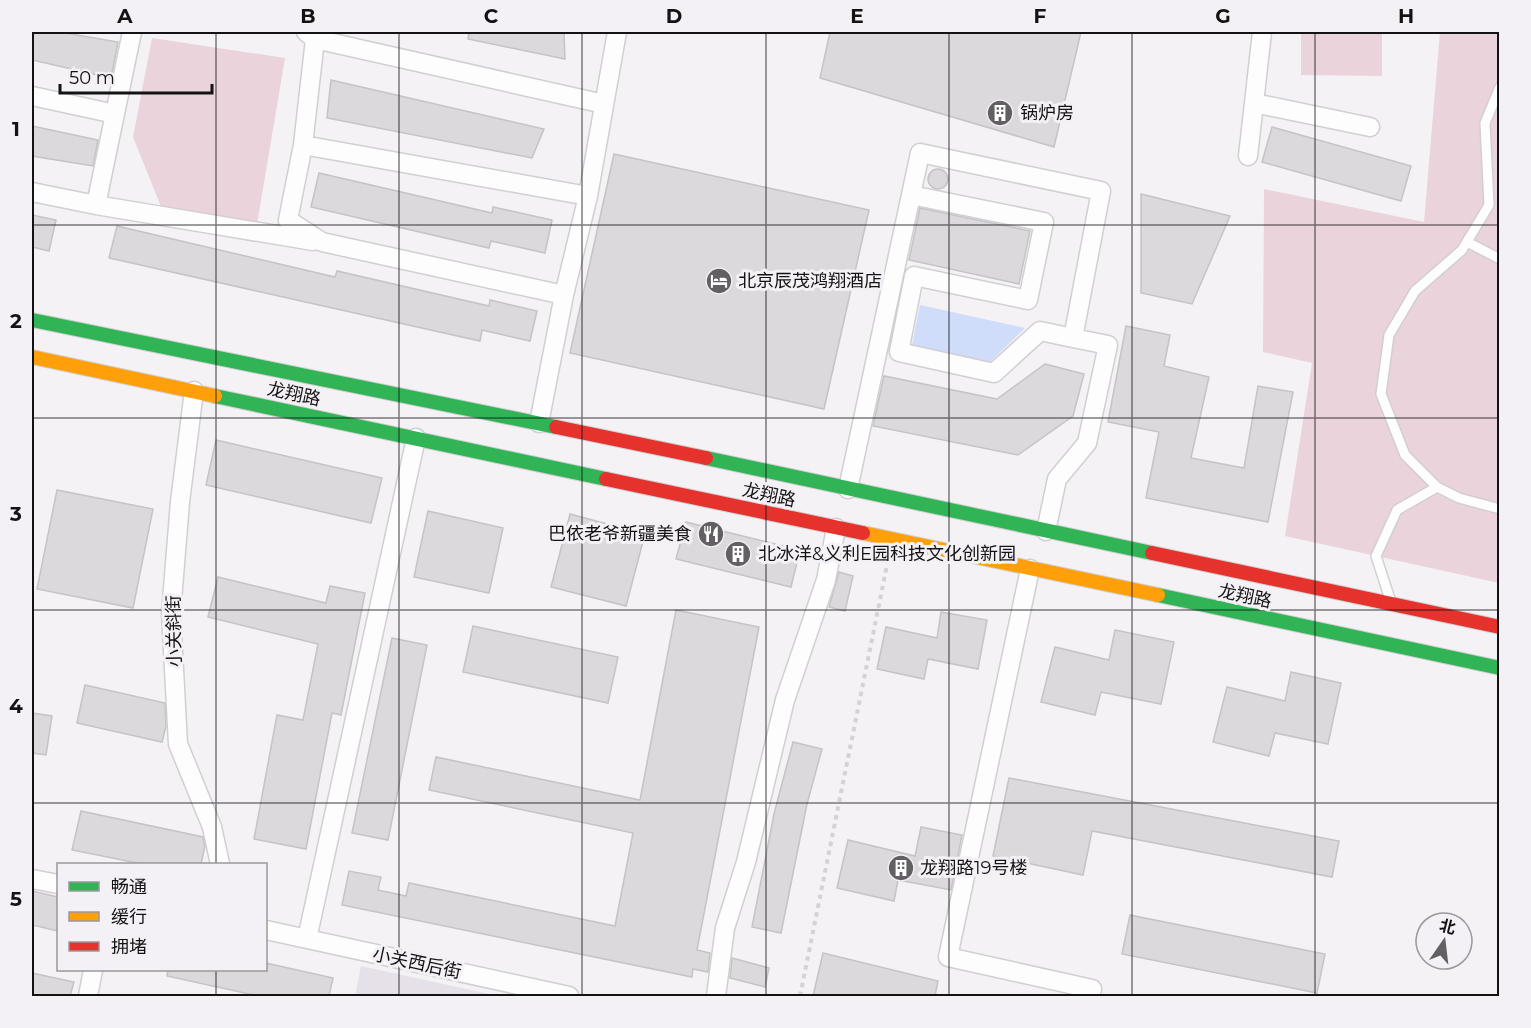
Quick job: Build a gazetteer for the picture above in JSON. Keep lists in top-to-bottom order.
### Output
{
  "streets": {
    "street": ["龙翔路", "小关斜街", "小关西后街"]
  },
  "crossings": [
    ["龙翔路", "小关斜街"]
  ],
  "places": {
    "building": ["锅炉房", "北冰洋&义利E园科技文化创新园", "龙翔路19号楼"],
    "hotel": ["北京辰茂鸿翔酒店"],
    "restaurant": ["巴依老爷新疆美食"]
  },
  "legend": ["畅通", "缓行", "拥堵"],
  "scale_bar": "50 m",
  "north": "top",
  "grid": {
    "columns": [
      "A",
      "B",
      "C",
      "D",
      "E",
      "F",
      "G",
      "H"
    ],
    "rows": [
      "1",
      "2",
      "3",
      "4",
      "5"
    ]
  }
}
